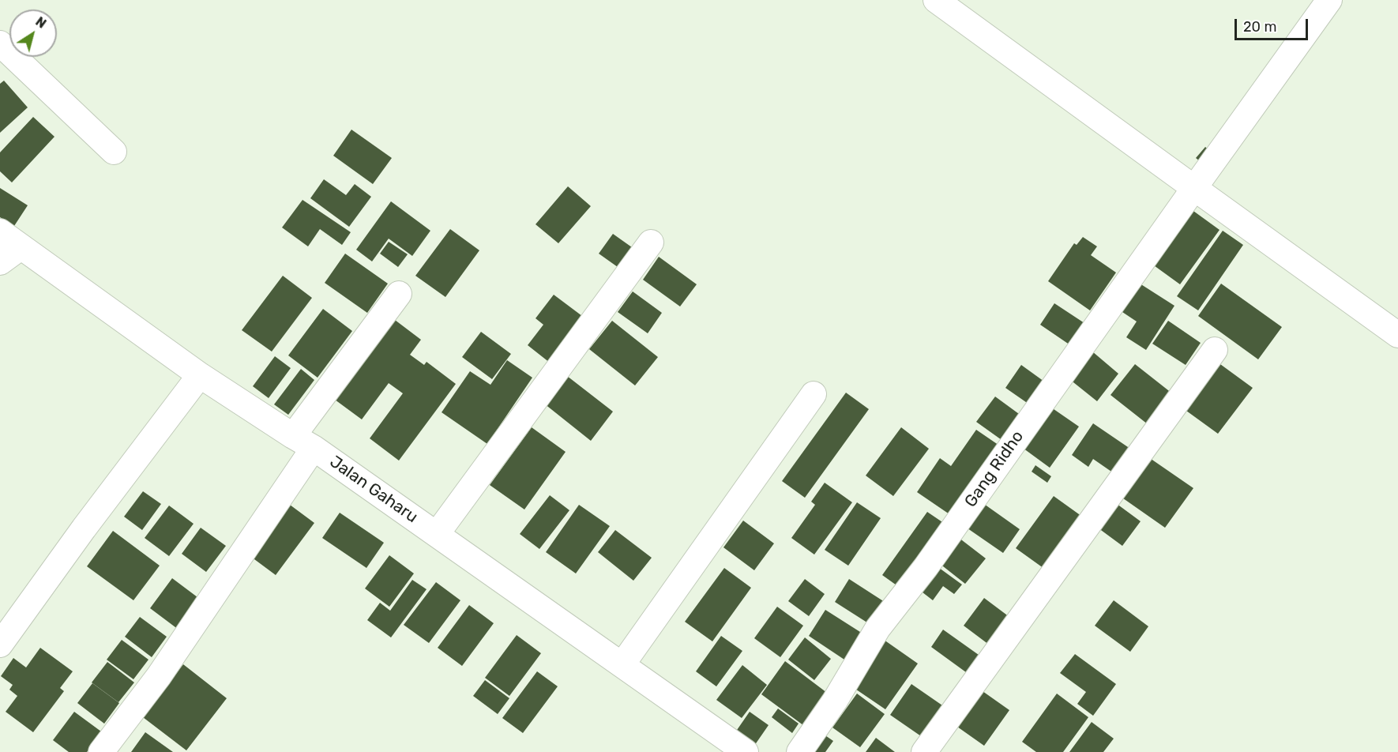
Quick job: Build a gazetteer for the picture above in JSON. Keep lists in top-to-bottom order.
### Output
{
  "streets": {
    "street": ["Gang Ridho", "Jalan Gaharu"]
  },
  "scale_bar": "20 m",
  "north": "top right"
}
